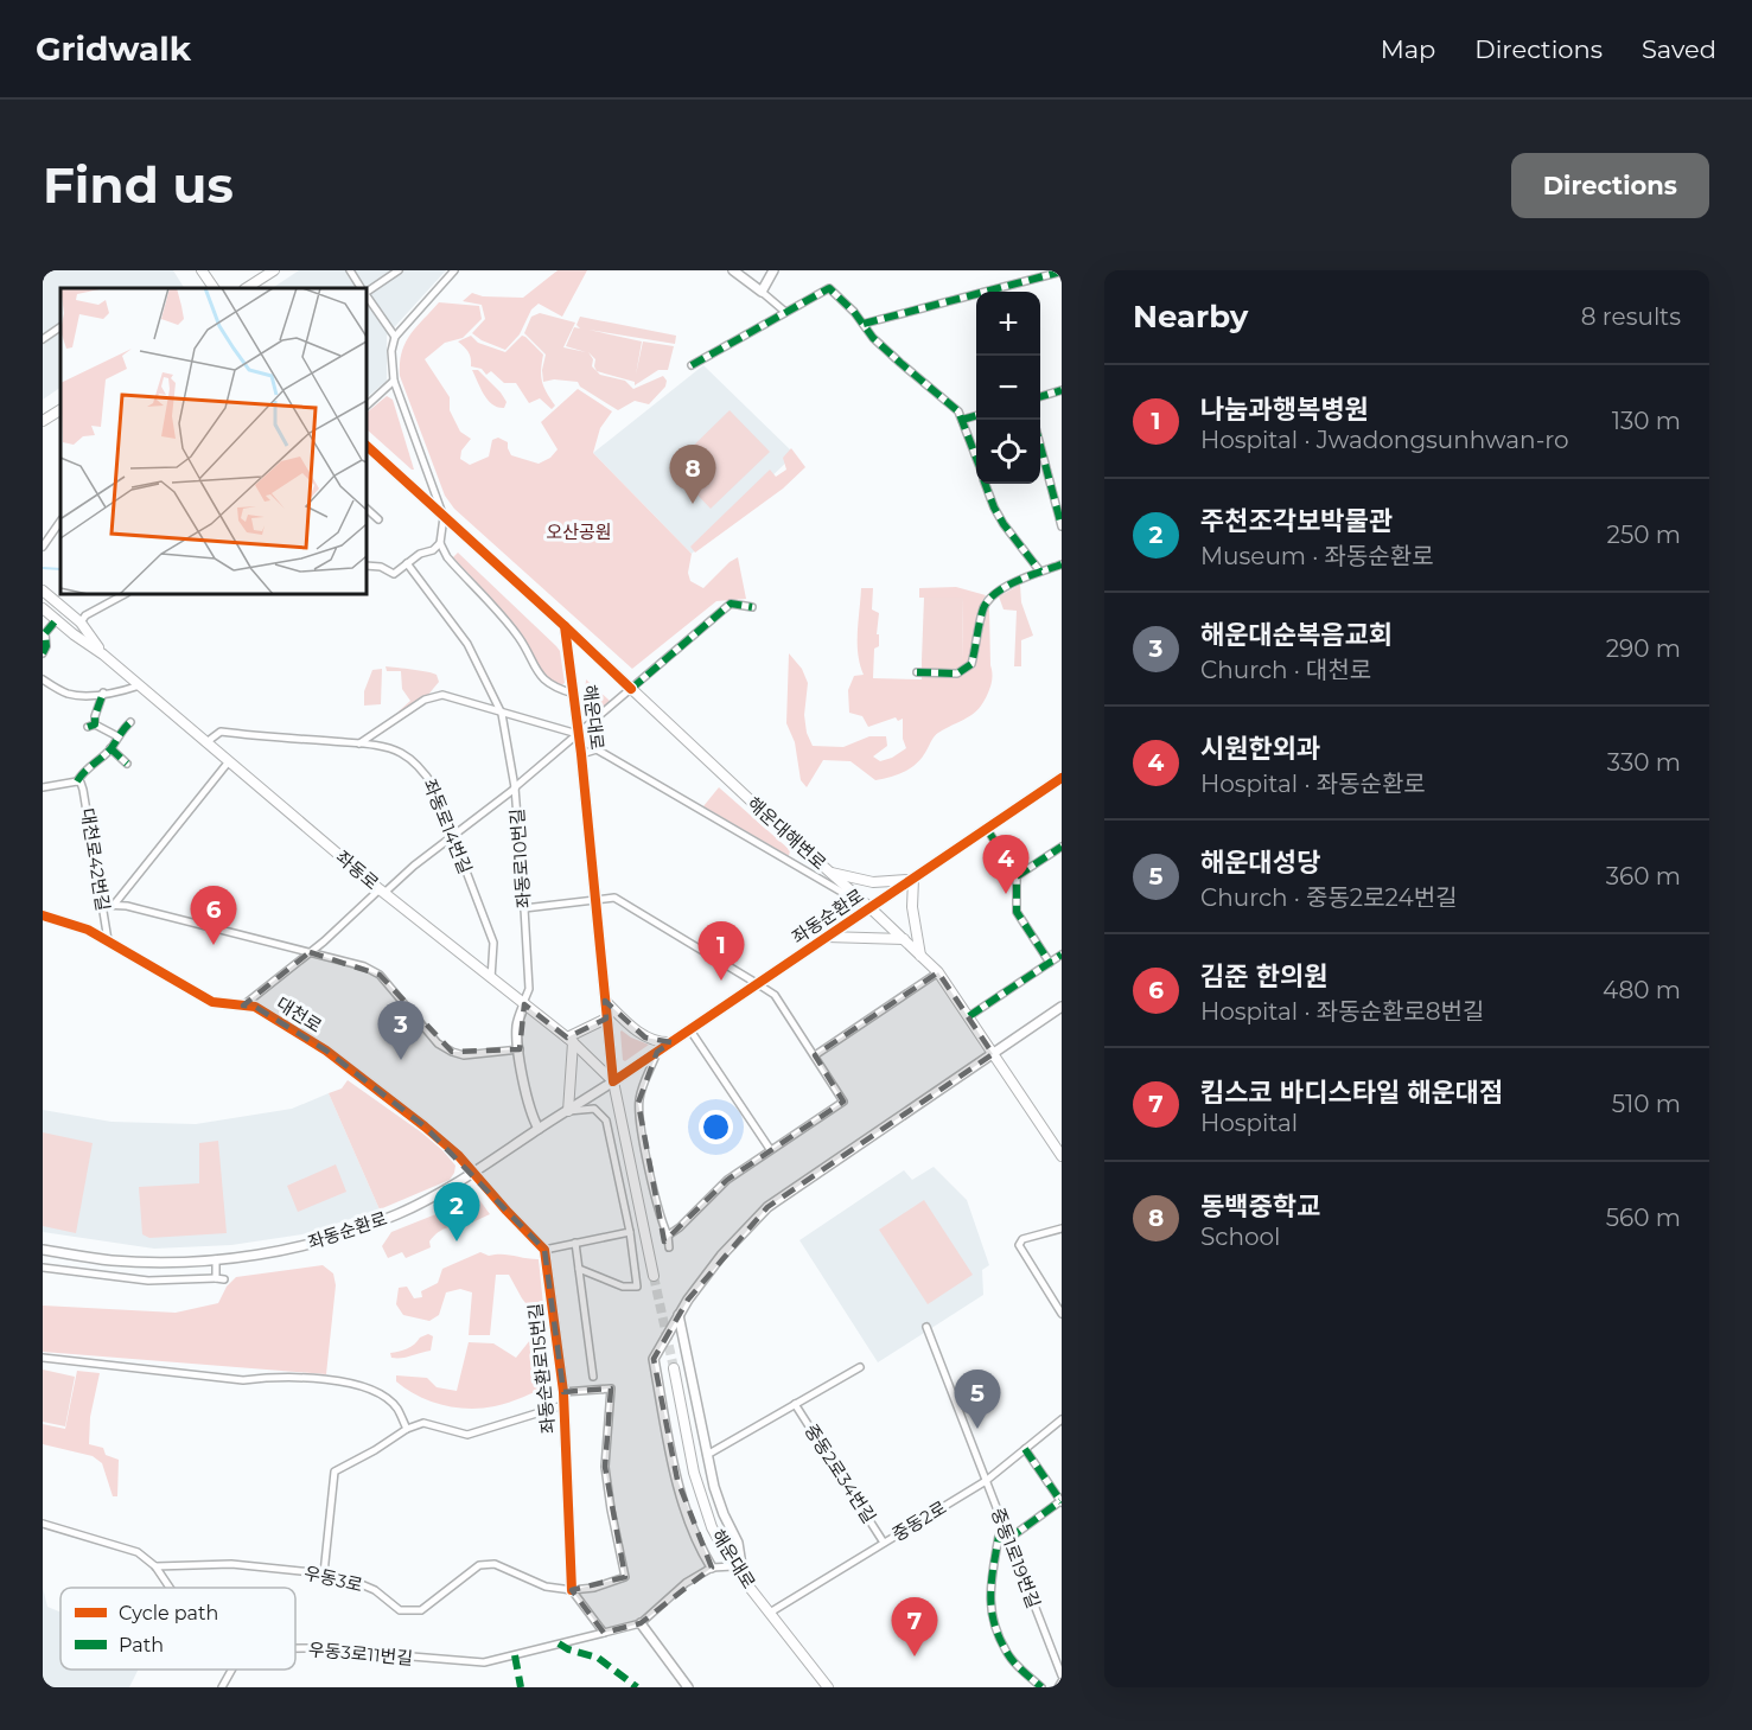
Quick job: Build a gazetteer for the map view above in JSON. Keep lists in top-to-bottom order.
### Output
{
  "streets": {
    "main road": [
      "해운대로",
      "해운대해변로",
      "좌동로",
      "좌동순환로"
    ],
    "street": [
      "좌동로14번길",
      "좌동로10번길",
      "대천로42번길",
      "대천로",
      "좌동순환로15번길",
      "중동2로34번길",
      "중동2로",
      "중동1로19번길",
      "우동3로",
      "우동3로11번길"
    ]
  },
  "crossings": [
    ["해운대로", "해운대해변로"],
    ["해운대로", "좌동로"],
    ["해운대로", "좌동순환로"],
    ["해운대로", "중동2로"],
    ["좌동로14번길", "좌동로"],
    ["해운대해변로", "좌동순환로"],
    ["좌동로10번길", "좌동로"],
    ["대천로42번길", "대천로"],
    ["좌동로", "좌동순환로"],
    ["좌동순환로", "대천로"],
    ["좌동순환로15번길", "우동3로"],
    ["중동2로34번길", "중동2로"],
    ["중동2로", "중동1로19번길"],
    ["우동3로", "우동3로11번길"]
  ],
  "parks": ["오산공원"],
  "legend": ["Cycle path", "Path"],
  "page": {
    "header": "Gridwalk",
    "nav": ["Map", "Directions", "Saved"],
    "buttons": "Directions",
    "title": "Find us",
    "heading": ["Nearby", "8 results"],
    "map_buttons": ["+", "−"],
    "list": [
      {
        "mark": "1",
        "name": "나눔과행복병원",
        "note": "Hospital · Jwadongsunhwan-ro",
        "value": "130 m"
      },
      {
        "mark": "2",
        "name": "주천조각보박물관",
        "note": "Museum · 좌동순환로",
        "value": "250 m"
      },
      {
        "mark": "3",
        "name": "해운대순복음교회",
        "note": "Church · 대천로",
        "value": "290 m"
      },
      {
        "mark": "4",
        "name": "시원한외과",
        "note": "Hospital · 좌동순환로",
        "value": "330 m"
      },
      {
        "mark": "5",
        "name": "해운대성당",
        "note": "Church · 중동2로24번길",
        "value": "360 m"
      },
      {
        "mark": "6",
        "name": "김준 한의원",
        "note": "Hospital · 좌동순환로8번길",
        "value": "480 m"
      },
      {
        "mark": "7",
        "name": "킴스코 바디스타일 해운대점",
        "note": "Hospital",
        "value": "510 m"
      },
      {
        "mark": "8",
        "name": "동백중학교",
        "note": "School",
        "value": "560 m"
      }
    ],
    "pins": [
      "8",
      "4",
      "6",
      "1",
      "3",
      "2",
      "5",
      "7"
    ]
  }
}
